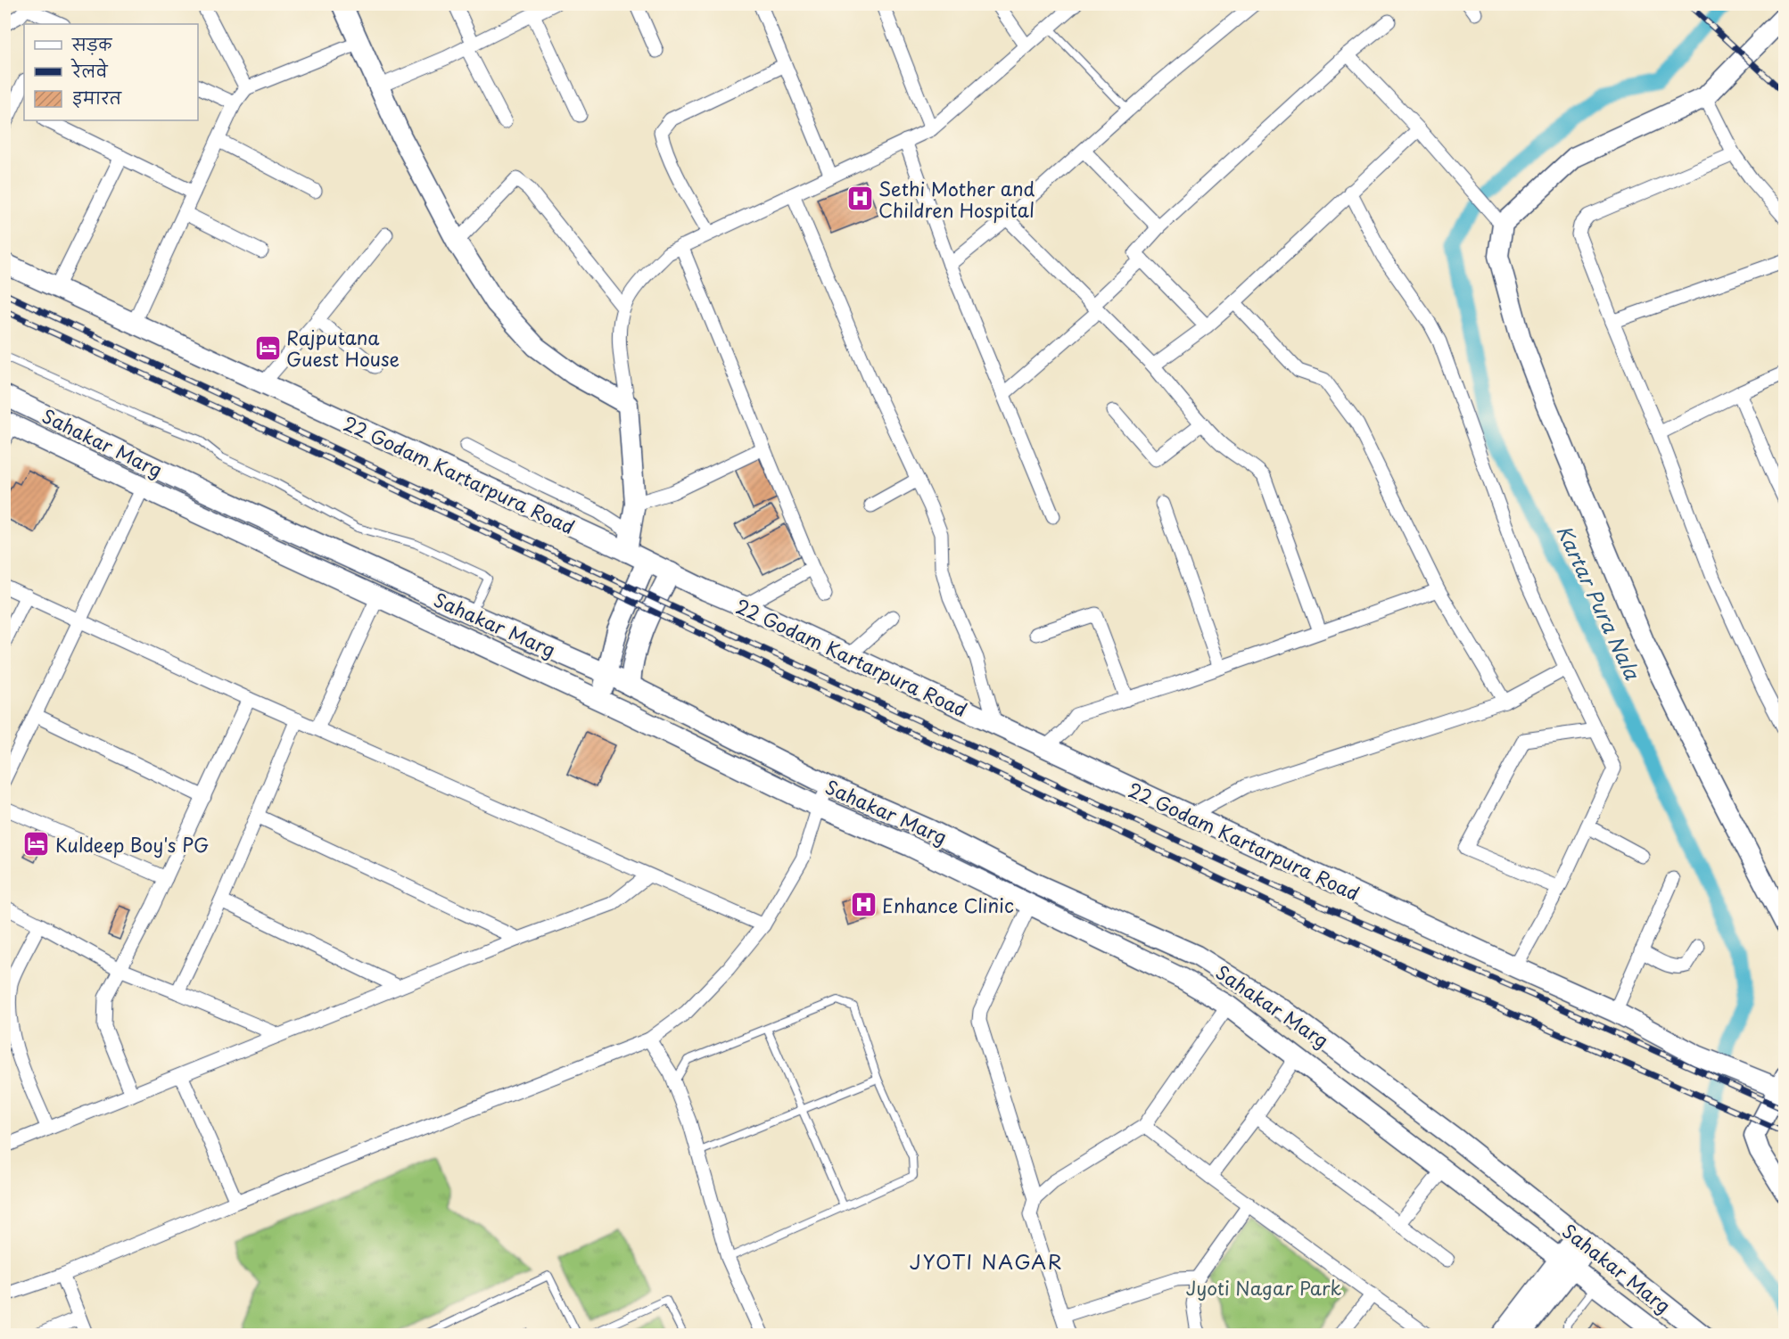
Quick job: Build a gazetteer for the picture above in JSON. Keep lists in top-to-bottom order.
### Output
{
  "streets": {
    "street": ["Sahakar Marg", "22 Godam Kartarpura Road"]
  },
  "districts": ["JYOTI NAGAR"],
  "water": ["Kartar Pura Nala"],
  "parks": ["Jyoti Nagar Park"],
  "places": {
    "hospital": ["Sethi Mother and Children Hospital", "Enhance Clinic"],
    "hotel": ["Rajputana Guest House", "Kuldeep Boy's PG"]
  },
  "legend": ["सड़क", "रेलवे", "इमारत"]
}
